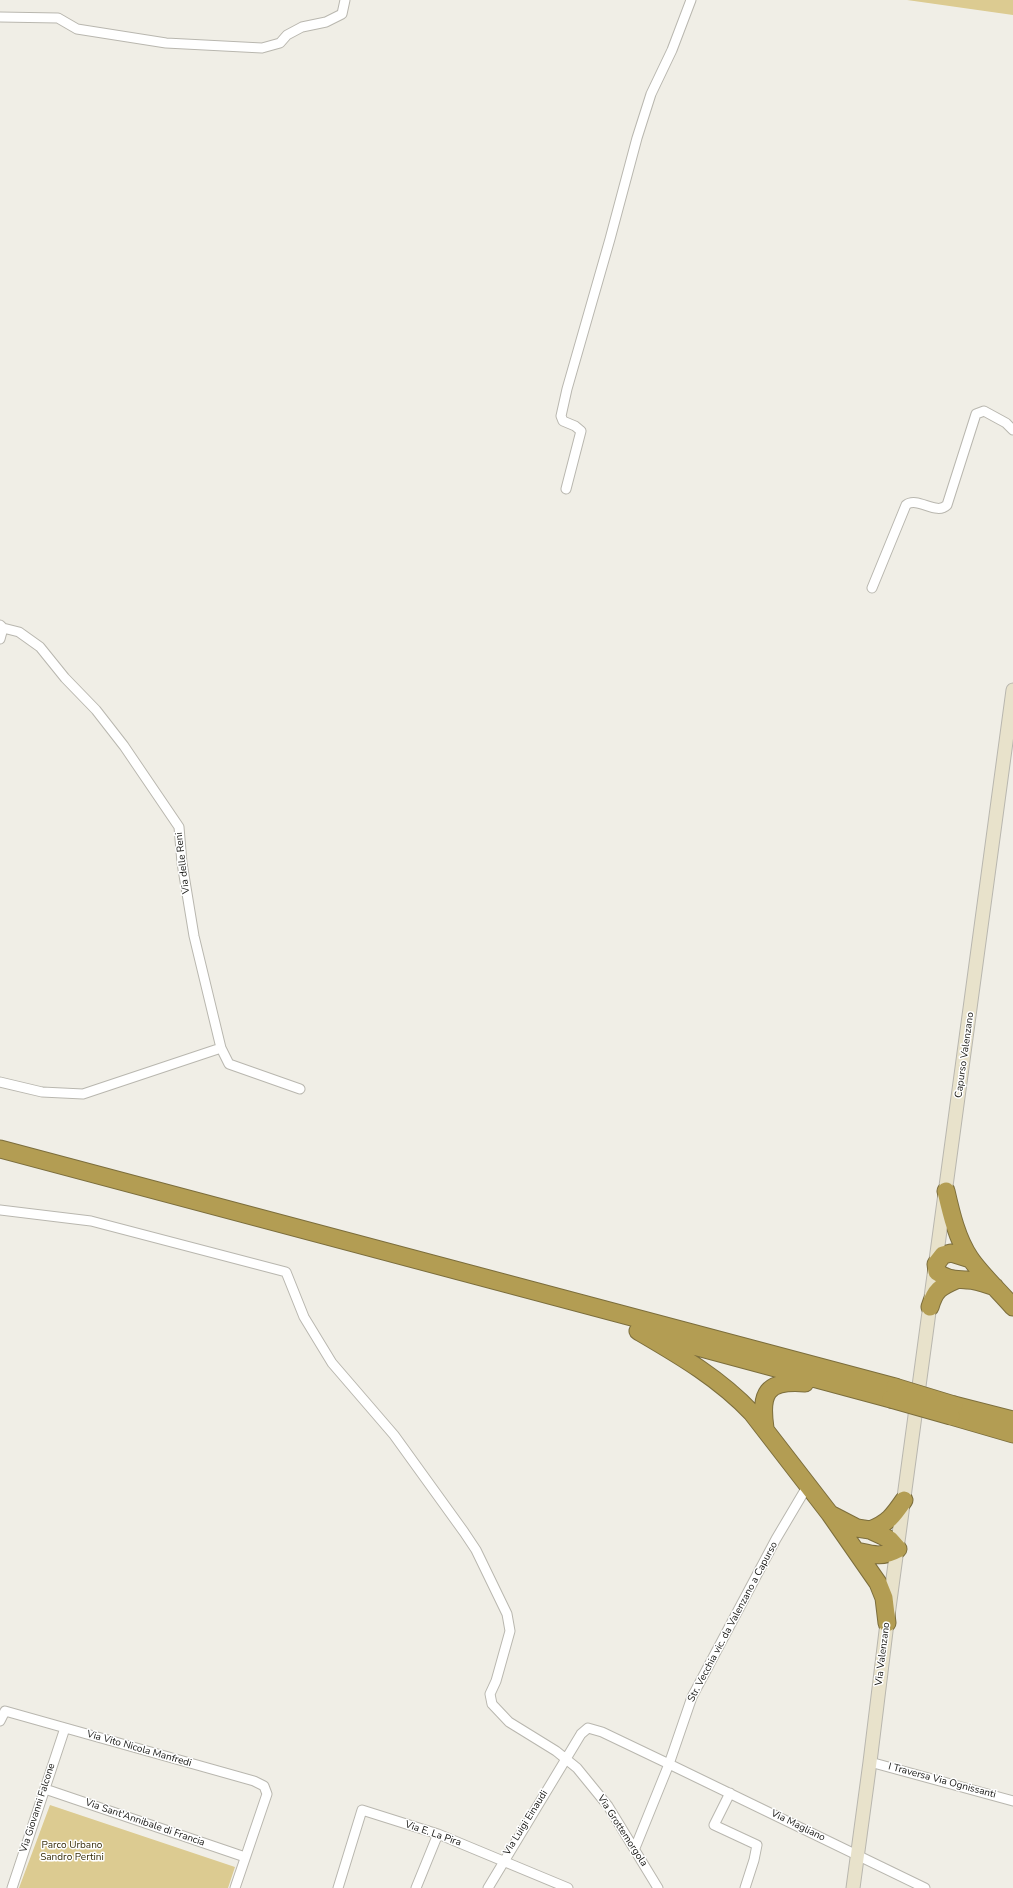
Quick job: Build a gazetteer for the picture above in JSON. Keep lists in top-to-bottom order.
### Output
{
  "streets": {
    "street": [
      "Via delle Reni",
      "Capurso Valenzano",
      "Str. Vecchia vic. da Valenzano a Capurso",
      "Via Valenzano",
      "Via Vito Nicola Manfredi",
      "I Traversa Via Ognissanti",
      "Via Giovanni Falcone",
      "Via Sant'Annibale di Francia",
      "Via Luigi Einaudi",
      "Via Magliano",
      "Via Grottemorgola",
      "Via E. La Pira"
    ]
  },
  "crossings": [
    ["Capurso Valenzano", "Via Valenzano"],
    ["Str. Vecchia vic. da Valenzano a Capurso", "Via Luigi Einaudi"],
    ["Str. Vecchia vic. da Valenzano a Capurso", "Via Magliano"],
    ["Str. Vecchia vic. da Valenzano a Capurso", "Via Grottemorgola"],
    ["Via Valenzano", "I Traversa Via Ognissanti"],
    ["Via Valenzano", "Via Magliano"],
    ["Via Vito Nicola Manfredi", "Via Giovanni Falcone"],
    ["Via Vito Nicola Manfredi", "Via Sant'Annibale di Francia"],
    ["Via Giovanni Falcone", "Via Sant'Annibale di Francia"],
    ["Via Luigi Einaudi", "Via Magliano"],
    ["Via Luigi Einaudi", "Via Grottemorgola"],
    ["Via Luigi Einaudi", "Via E. La Pira"]
  ],
  "parks": ["Parco Urbano Sandro Pertini"]
}
